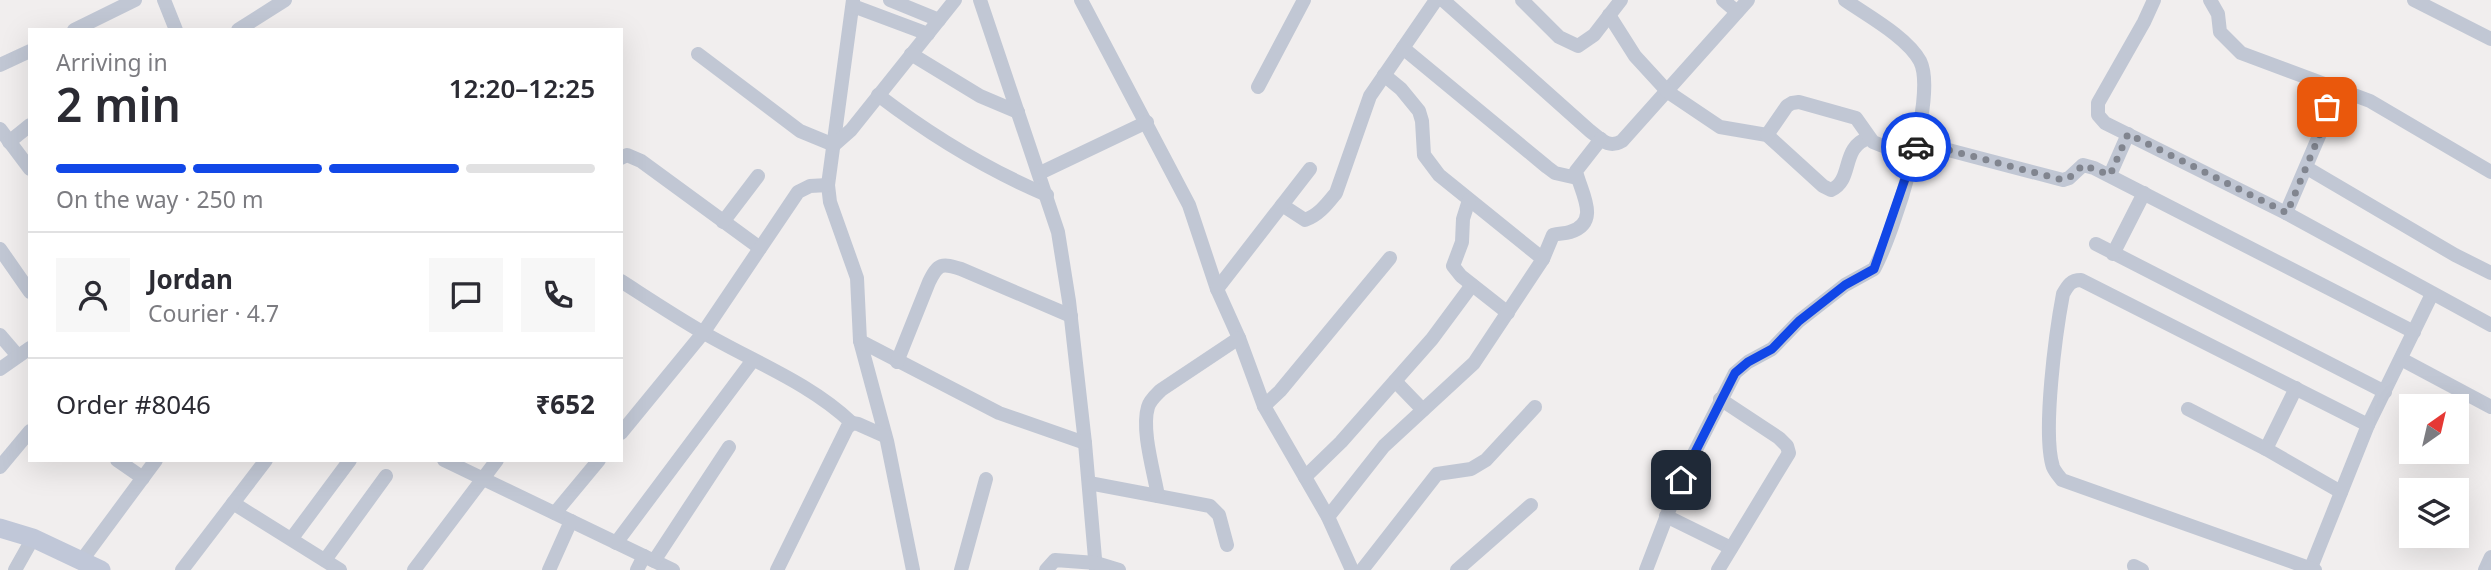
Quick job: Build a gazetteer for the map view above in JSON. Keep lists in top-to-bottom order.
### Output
{
  "north": "top right",
  "page": {
    "heading": ["2 min", "Arriving in", "12:20–12:25"],
    "panel": [
      "Jordan",
      "Courier · 4.7",
      "Order #8046",
      "₹652"
    ],
    "bar": "On the way · 250 m"
  }
}
